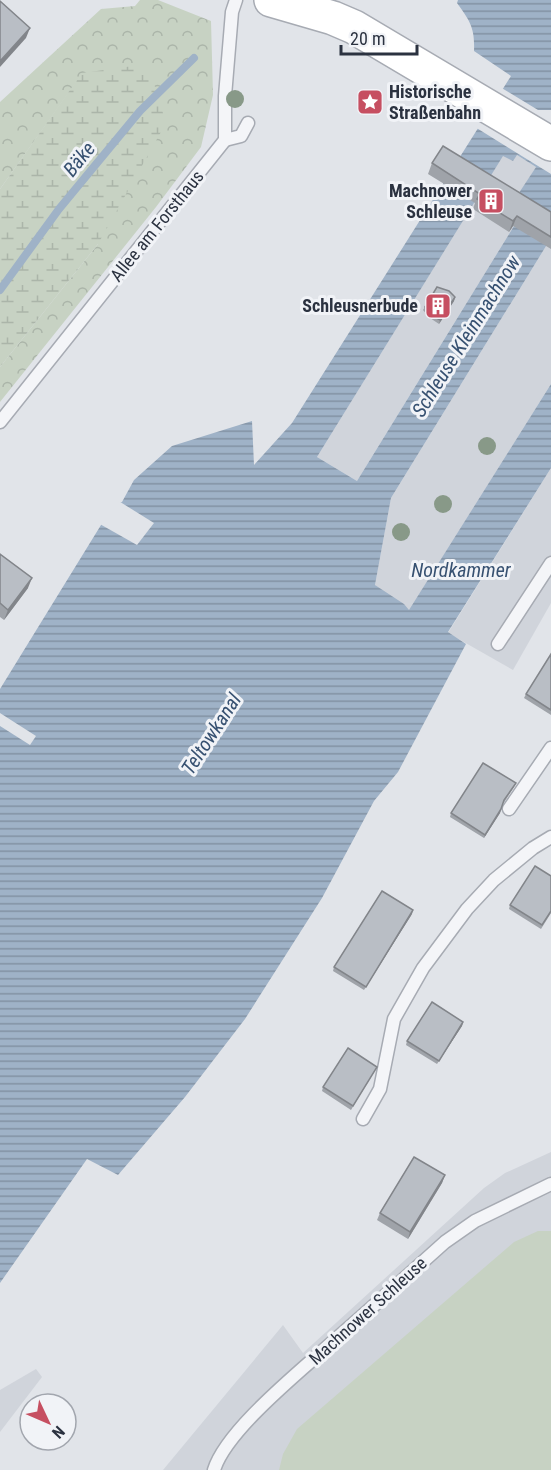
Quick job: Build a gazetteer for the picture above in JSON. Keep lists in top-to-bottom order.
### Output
{
  "streets": {
    "lane": ["Allee am Forsthaus", "Machnower Schleuse"]
  },
  "water": [
    "Bäke",
    "Schleuse Kleinmachnow",
    "Nordkammer",
    "Teltowkanal"
  ],
  "places": {
    "place": ["Historische Straßenbahn"],
    "building": ["Machnower Schleuse", "Schleusnerbude"]
  },
  "scale_bar": "20 m",
  "north": "bottom right"
}
